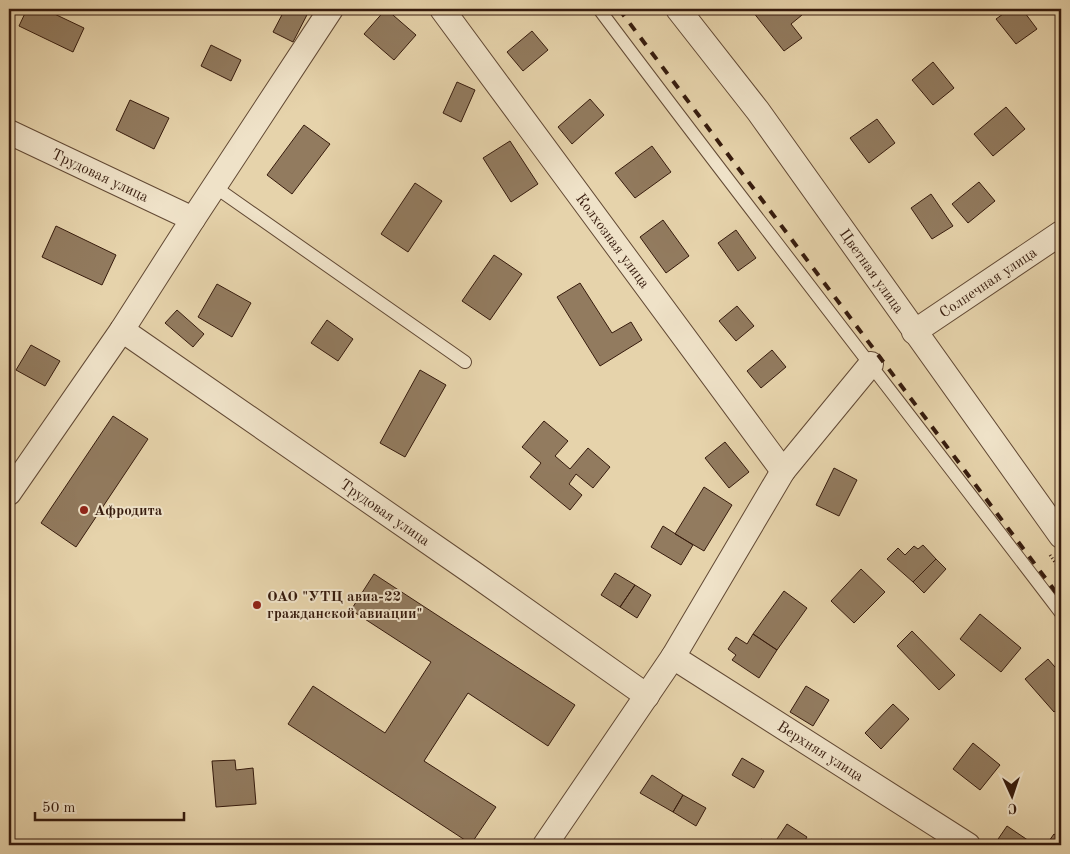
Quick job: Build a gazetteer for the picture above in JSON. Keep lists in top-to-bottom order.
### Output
{
  "streets": {
    "street": [
      "Трудовая улица",
      "Колхозная улица",
      "Цветная улица",
      "Солнечная улица",
      "Верхняя улица"
    ]
  },
  "crossings": [
    ["Цветная улица", "Солнечная улица"]
  ],
  "places": ["Афродита", "ОАО \"УТЦ авиа-22 гражданской авиации\""],
  "scale_bar": "50 m",
  "north": "bottom"
}
